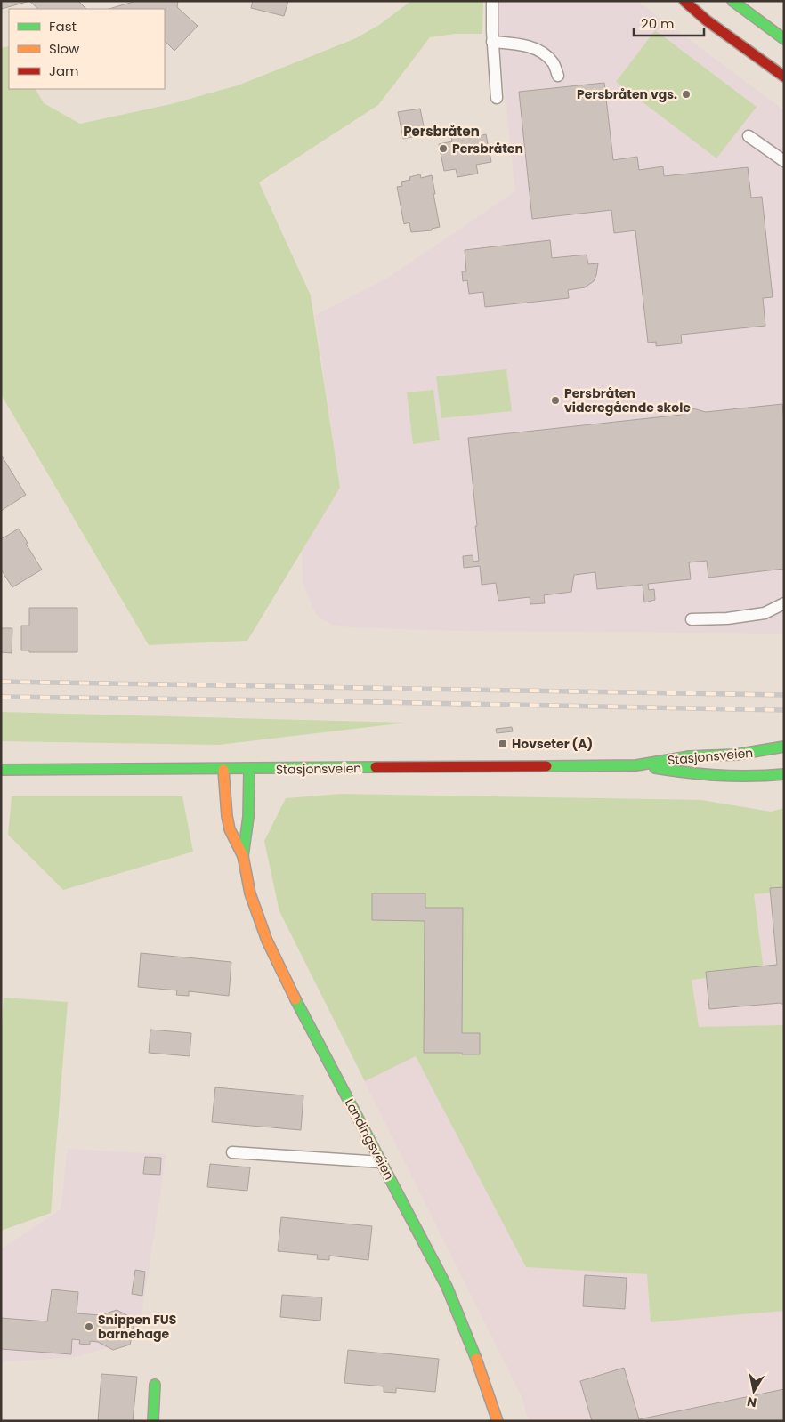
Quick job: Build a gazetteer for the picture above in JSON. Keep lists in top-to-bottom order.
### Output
{
  "streets": {
    "street": ["Stasjonsveien", "Landingsveien"]
  },
  "crossings": [
    ["Stasjonsveien", "Landingsveien"]
  ],
  "districts": ["Persbråten"],
  "places": {
    "other": [
      "Persbråten vgs.",
      "Persbråten",
      "Persbråten videregående skole",
      "Snippen FUS barnehage"
    ],
    "transit": ["Hovseter (A)"]
  },
  "legend": ["Fast", "Slow", "Jam"],
  "scale_bar": "20 m",
  "north": "bottom"
}
